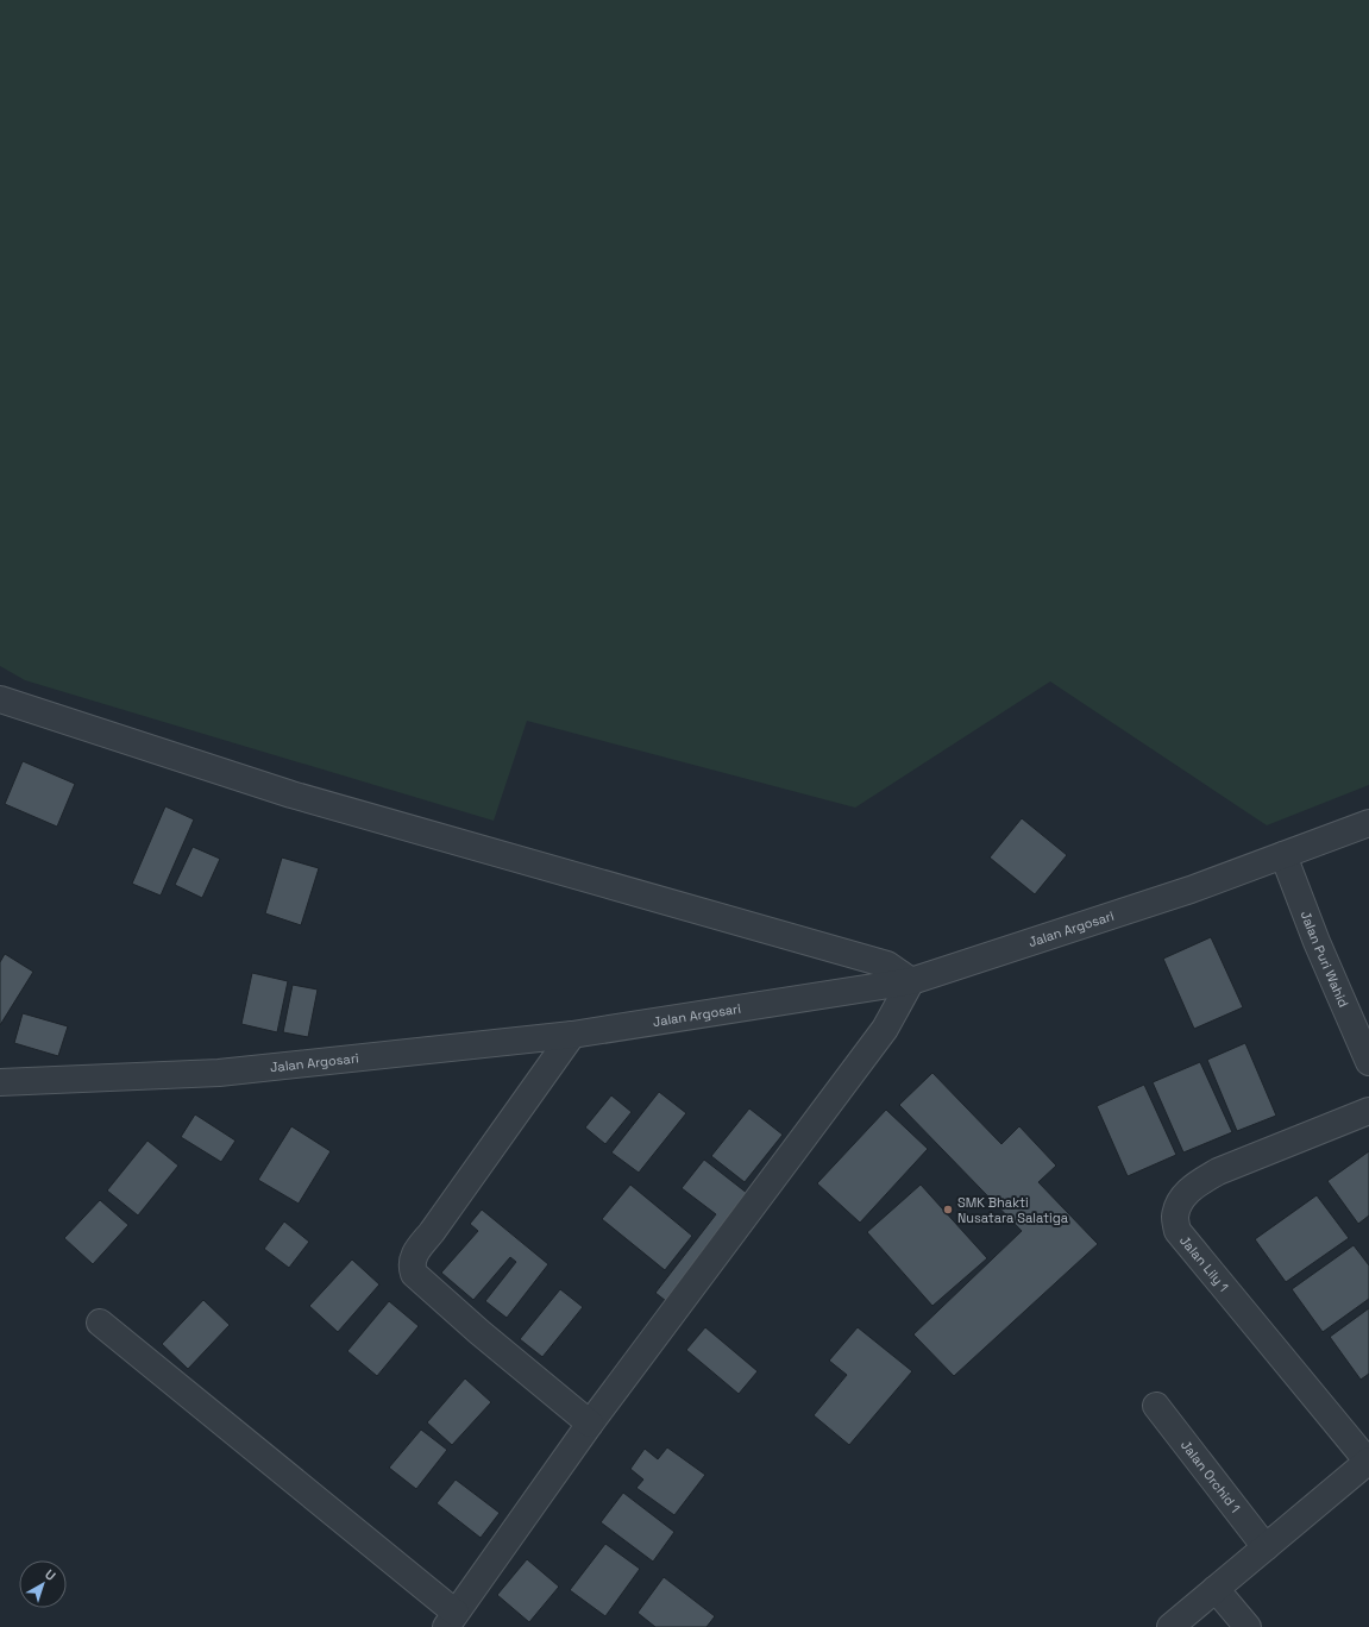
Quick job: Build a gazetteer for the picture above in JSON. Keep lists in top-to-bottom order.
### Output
{
  "streets": {
    "street": [
      "Jalan Argosari",
      "Jalan Puri Wahid",
      "Jalan Lily 1",
      "Jalan Orchid 1"
    ]
  },
  "crossings": [
    ["Jalan Argosari", "Jalan Puri Wahid"]
  ],
  "places": ["SMK Bhakti Nusatara Salatiga"],
  "north": "top right"
}
